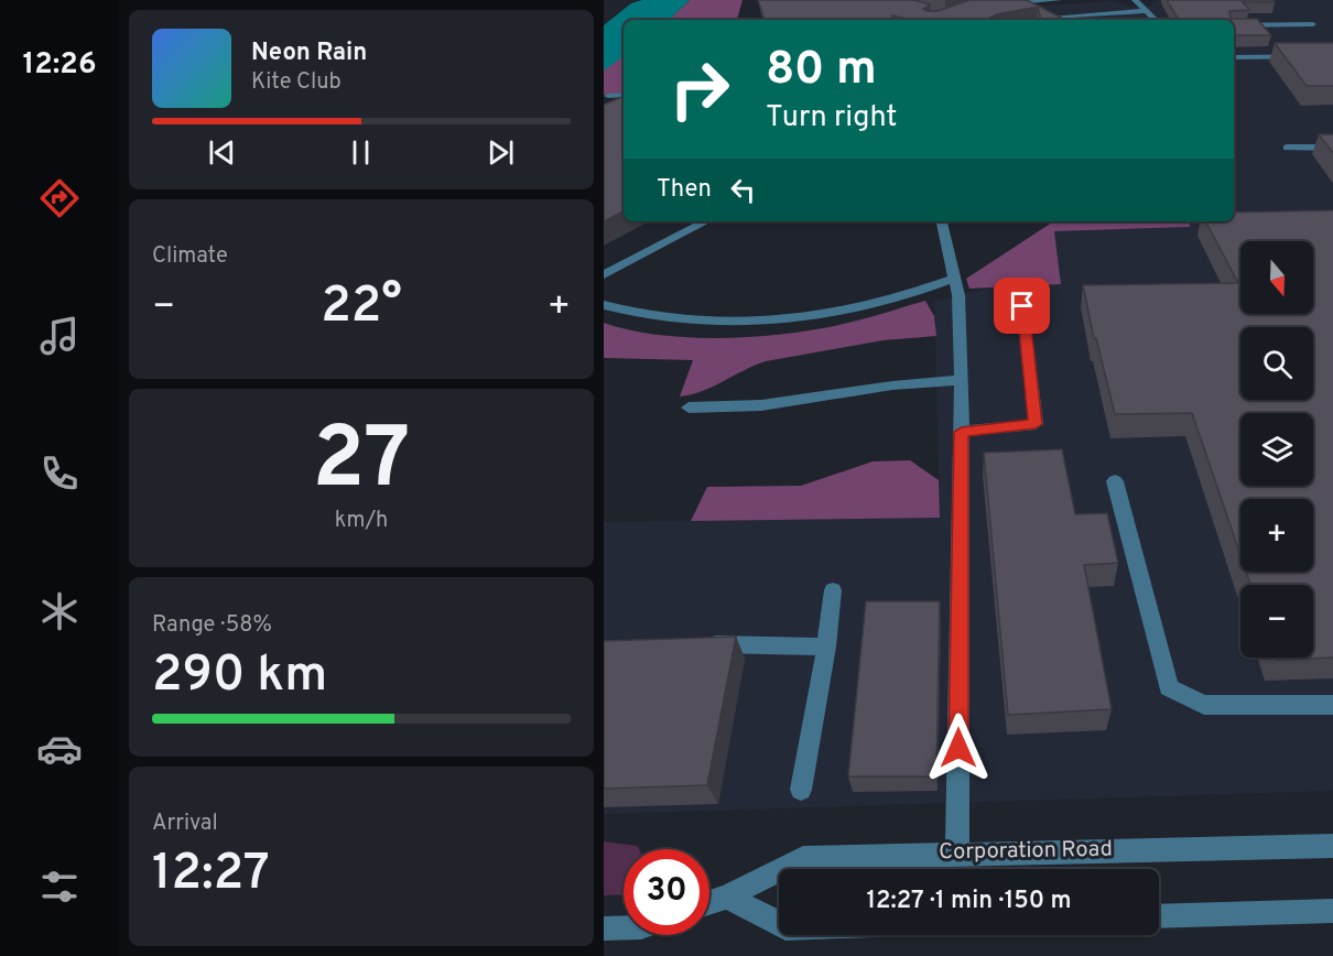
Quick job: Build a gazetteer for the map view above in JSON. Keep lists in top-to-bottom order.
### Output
{
  "streets": {
    "street": ["Corporation Road"]
  },
  "north": "bottom",
  "page": {
    "tabs": "12:26",
    "turn": ["80 m", "Turn right"],
    "song": ["Neon Rain", "Kite Club"],
    "then": "Then",
    "tile": [
      "Climate",
      ["27", "km/h"],
      ["Range · 58%", "290 km"],
      ["Arrival", "12:27"]
    ],
    "map_buttons": ["+", "−"],
    "heat": ["−", "22°", "+"],
    "limit": "30",
    "trip": "12:27 · 1 min · 150 m"
  }
}
